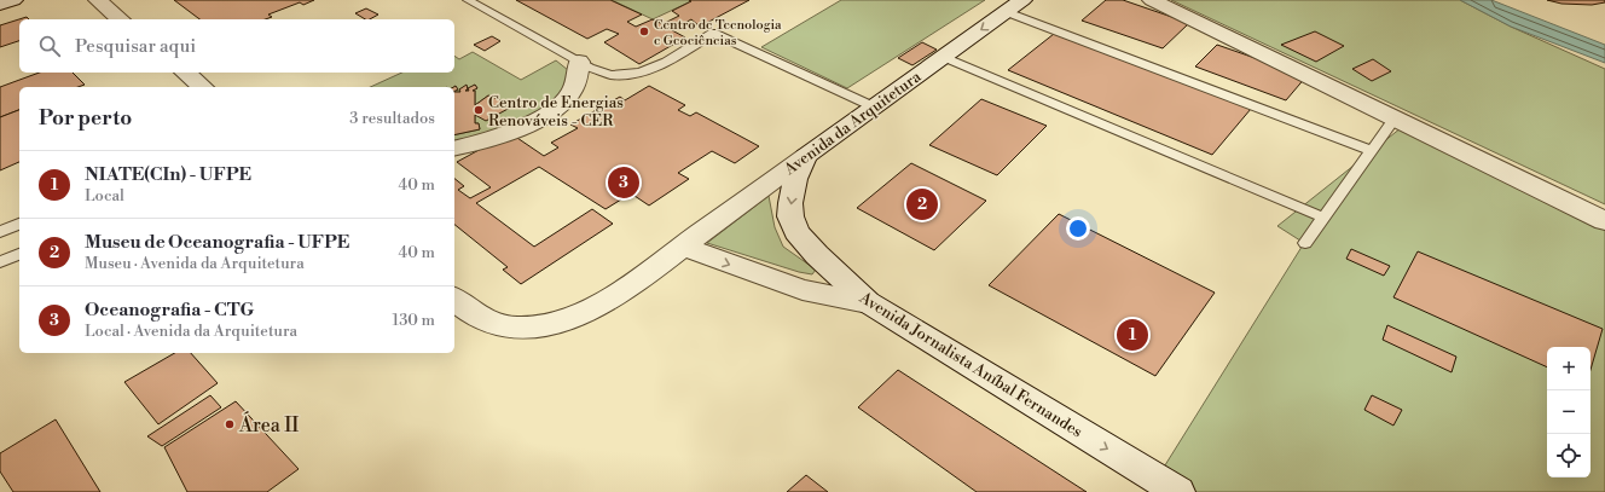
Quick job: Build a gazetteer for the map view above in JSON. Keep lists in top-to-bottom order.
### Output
{
  "streets": {
    "street": ["Avenida da Arquitetura", "Avenida Jornalista Aníbal Fernandes"]
  },
  "crossings": [
    ["Avenida da Arquitetura", "Avenida Jornalista Aníbal Fernandes"]
  ],
  "places": ["Centro de Tecnologia e Geociências", "Centro de Energias Renováveis - CER", "Área II"],
  "page": {
    "search": "Pesquisar aqui",
    "heading": ["Por perto", "3 resultados"],
    "list": [
      {
        "mark": "1",
        "name": "NIATE(CIn) - UFPE",
        "note": "Local",
        "value": "40 m"
      },
      {
        "mark": "2",
        "name": "Museu de Oceanografia - UFPE",
        "note": "Museu · Avenida da Arquitetura",
        "value": "40 m"
      },
      {
        "mark": "3",
        "name": "Oceanografia - CTG",
        "note": "Local · Avenida da Arquitetura",
        "value": "130 m"
      }
    ],
    "pins": ["3", "2", "1"],
    "map_buttons": ["+", "−"]
  }
}
